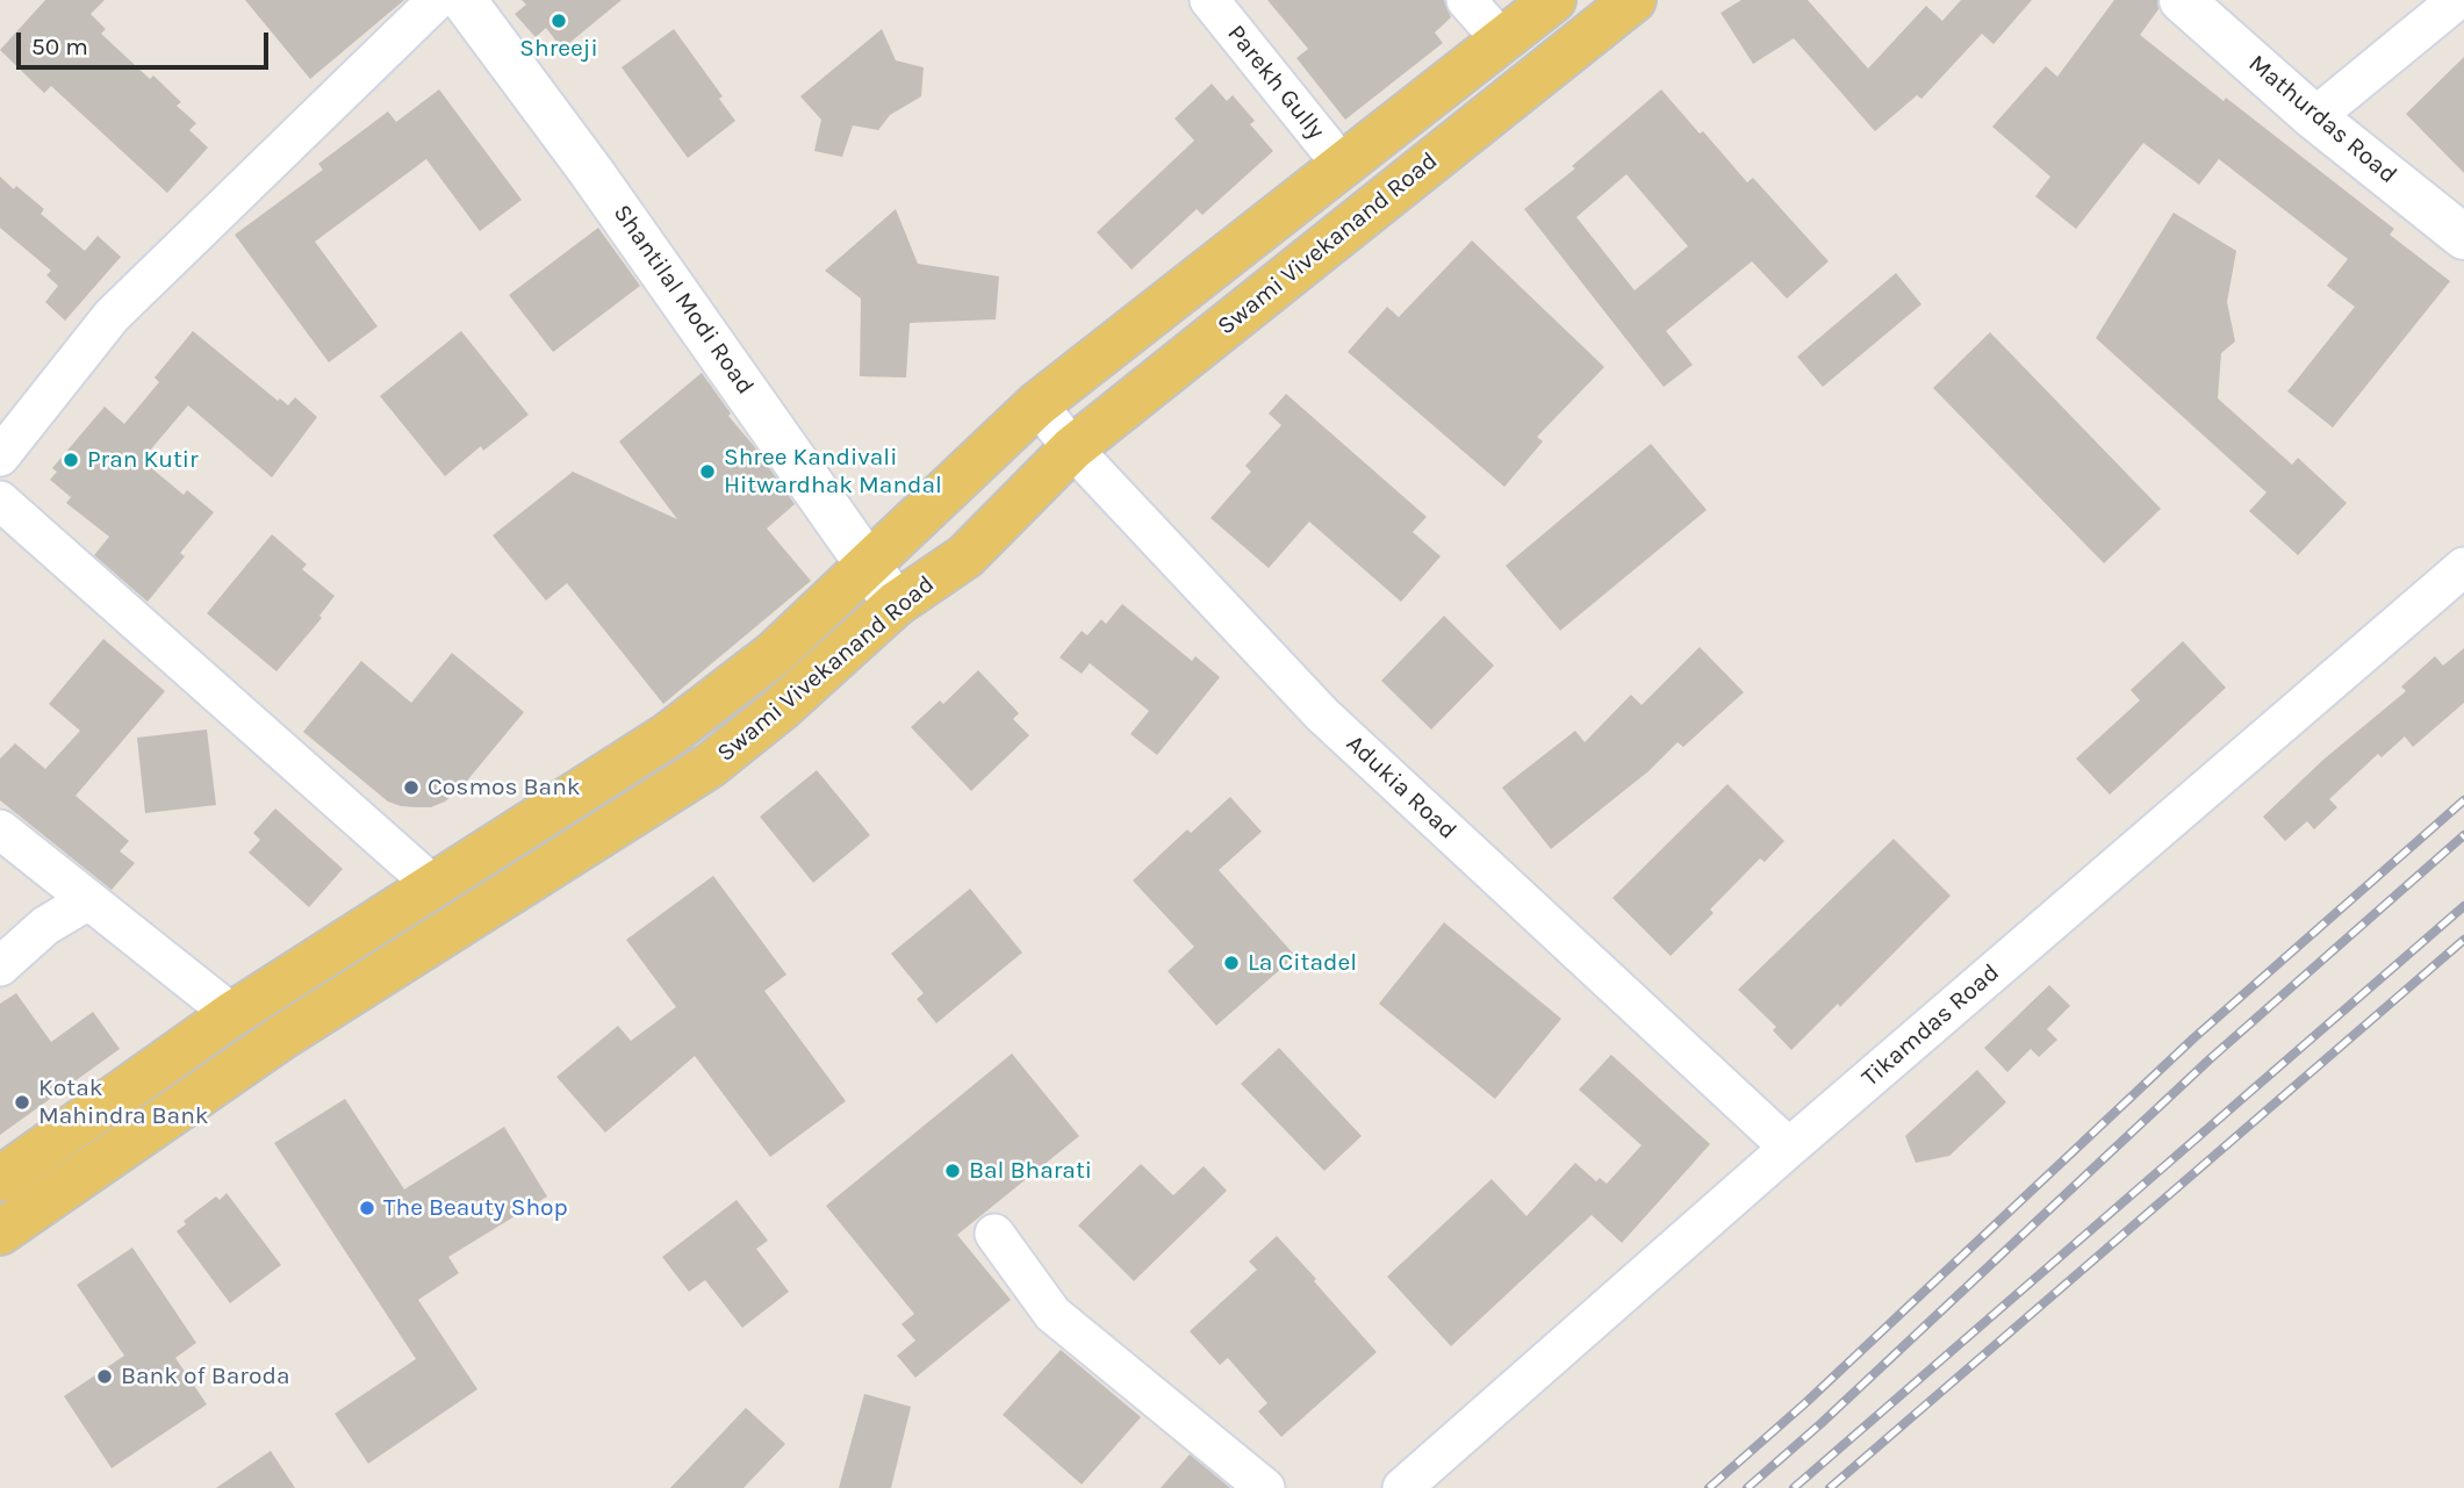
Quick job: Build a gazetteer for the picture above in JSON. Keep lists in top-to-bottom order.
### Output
{
  "streets": {
    "main road": ["Swami Vivekanand Road"],
    "street": [
      "Parekh Gully",
      "Mathurdas Road",
      "Shantilal Modi Road",
      "Adukia Road",
      "Tikamdas Road"
    ]
  },
  "crossings": [
    ["Parekh Gully", "Swami Vivekanand Road"],
    ["Swami Vivekanand Road", "Shantilal Modi Road"],
    ["Swami Vivekanand Road", "Adukia Road"],
    ["Adukia Road", "Tikamdas Road"]
  ],
  "places": [
    "Shreeji",
    "Pran Kutir",
    "Shree Kandivali Hitwardhak Mandal",
    "Cosmos Bank",
    "La Citadel",
    "Kotak Mahindra Bank",
    "Bal Bharati",
    "The Beauty Shop",
    "Bank of Baroda"
  ],
  "scale_bar": "50 m"
}
